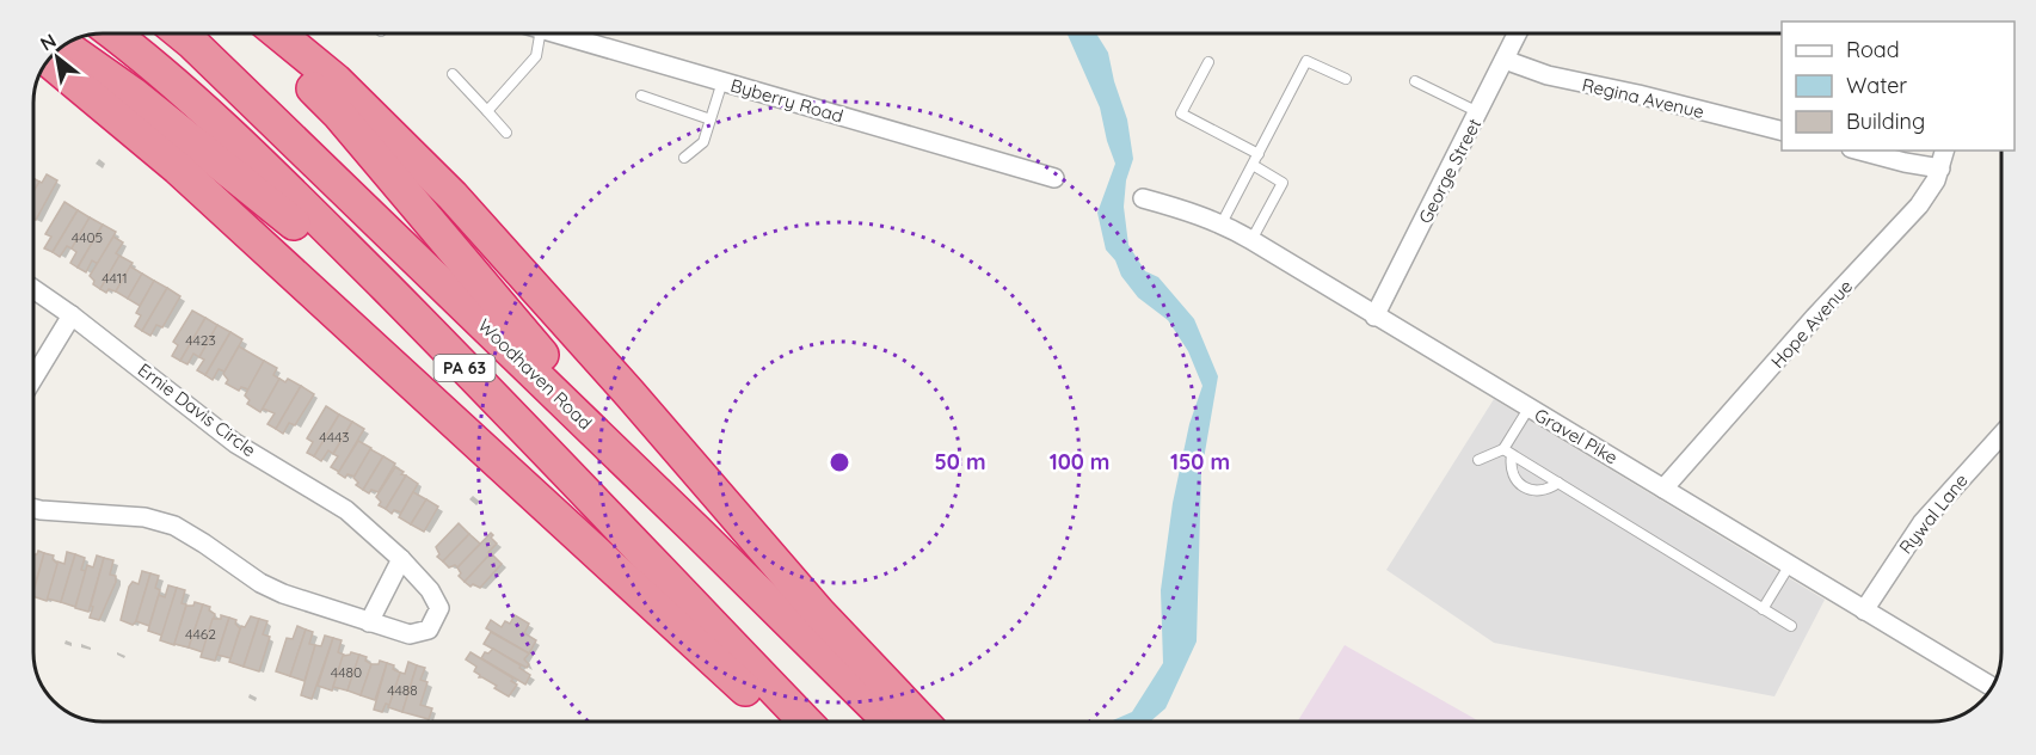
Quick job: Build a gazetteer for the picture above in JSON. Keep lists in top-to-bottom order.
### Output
{
  "streets": {
    "highway": ["PA 63", "Woodhaven Road"],
    "street": [
      "Regina Avenue",
      "Byberry Road",
      "George Street",
      "Hope Avenue",
      "Ernie Davis Circle",
      "Gravel Pike",
      "Rywal Lane"
    ]
  },
  "crossings": [
    ["Regina Avenue", "George Street"],
    ["George Street", "Gravel Pike"],
    ["Hope Avenue", "Gravel Pike"],
    ["Gravel Pike", "Rywal Lane"]
  ],
  "house_numbers": [
    "4405",
    "4411",
    "4423",
    "4443",
    "4462",
    "4480",
    "4488"
  ],
  "legend": ["Road", "Water", "Building"],
  "north": "top left",
  "rings": ["50 m", "100 m", "150 m"]
}
